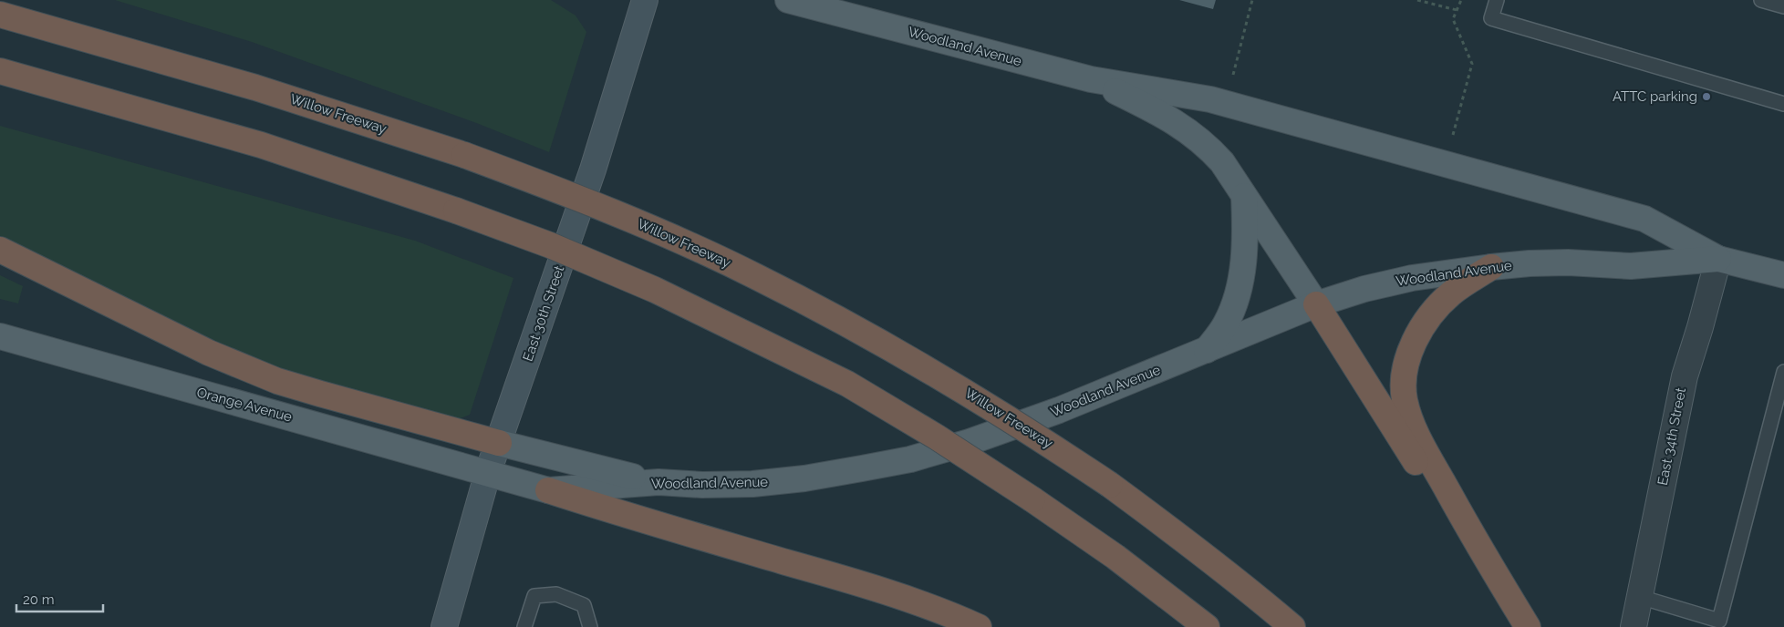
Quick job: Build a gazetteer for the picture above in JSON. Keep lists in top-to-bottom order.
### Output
{
  "streets": {
    "highway": ["Willow Freeway"],
    "main road": ["Woodland Avenue", "East 30th Street", "Orange Avenue"],
    "street": ["East 34th Street"]
  },
  "crossings": [
    ["Woodland Avenue", "East 30th Street"],
    ["Woodland Avenue", "Orange Avenue"],
    ["Woodland Avenue", "East 34th Street"],
    ["East 30th Street", "Orange Avenue"]
  ],
  "places": ["ATTC parking"],
  "scale_bar": "20 m"
}
